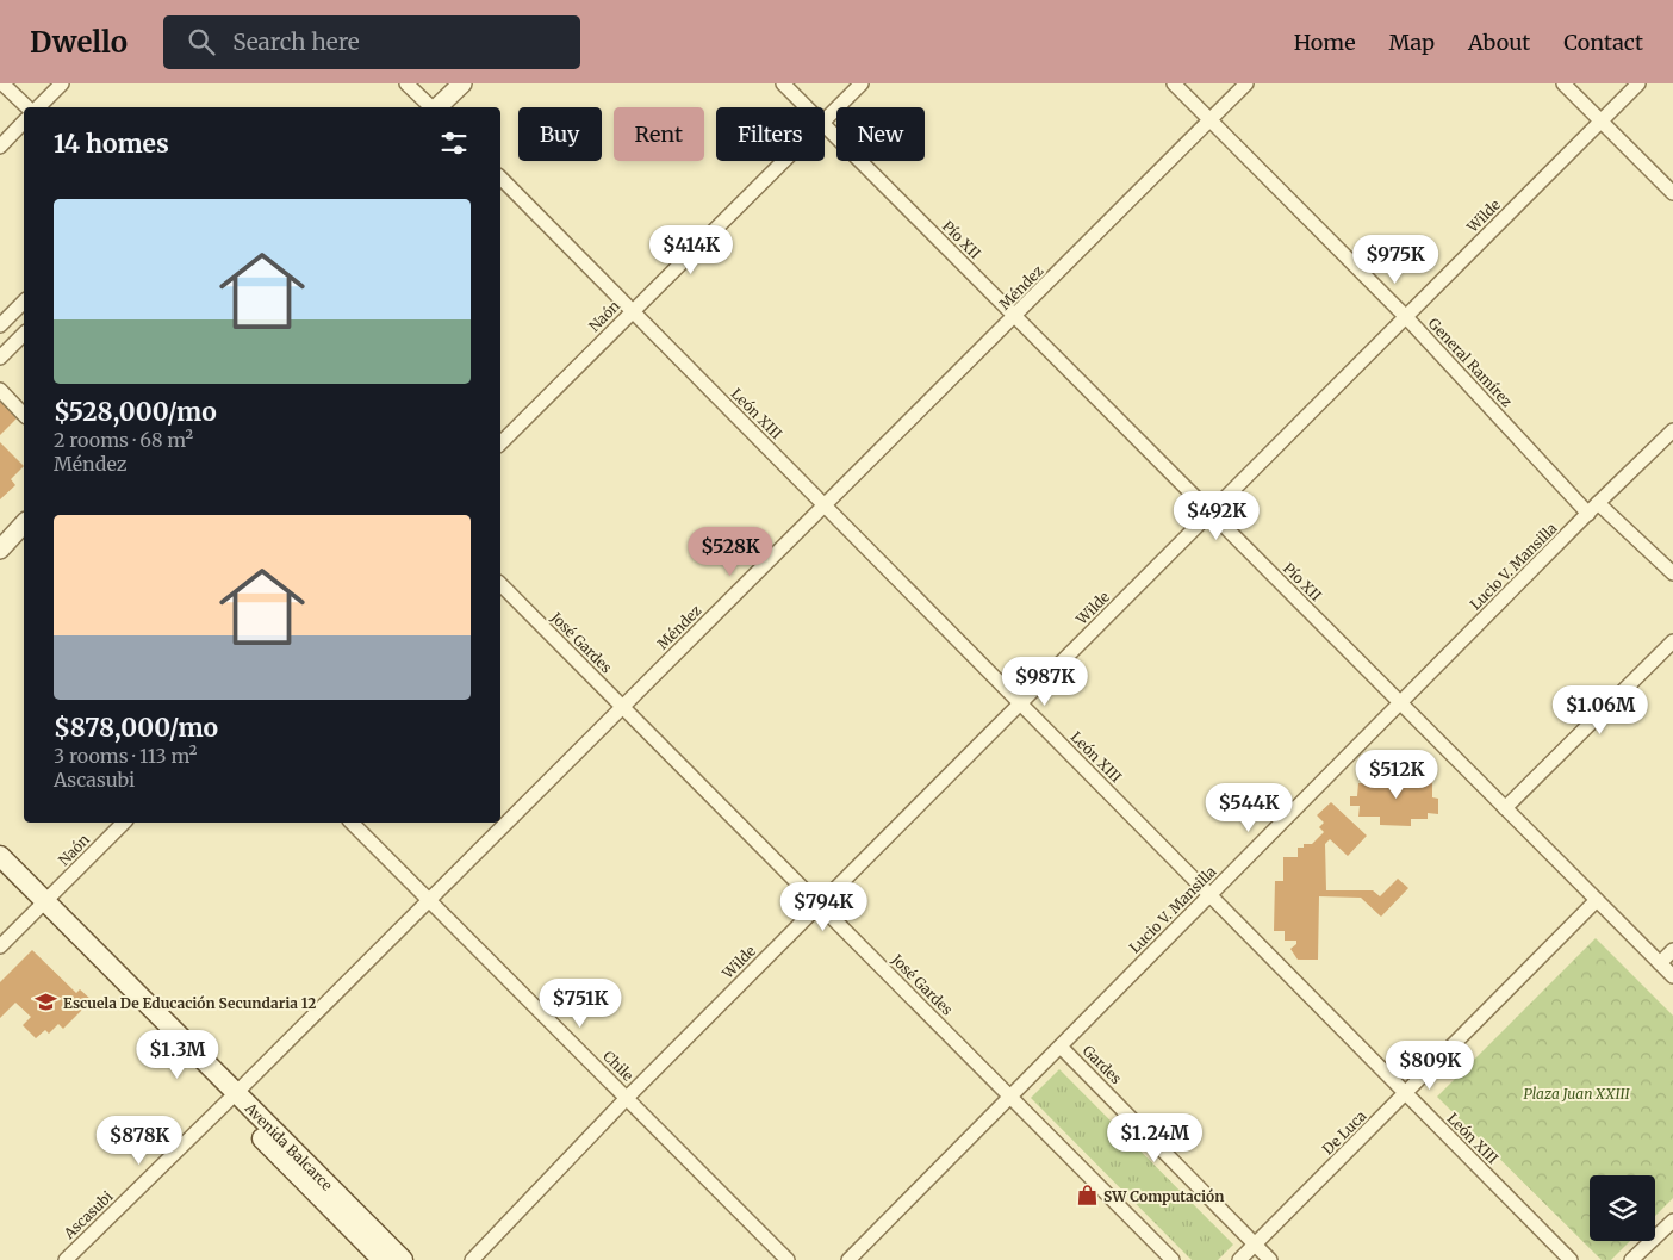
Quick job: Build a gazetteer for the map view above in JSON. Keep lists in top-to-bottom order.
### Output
{
  "streets": {
    "main road": ["Avenida Balcarce"],
    "street": [
      "Wilde",
      "Pío XII",
      "Méndez",
      "Naón",
      "General Ramírez",
      "León XIII",
      "Lucio V. Mansilla",
      "José Gardes",
      "Gardes",
      "Chile",
      "De Luca",
      "Ascasubi"
    ]
  },
  "crossings": [
    ["Wilde", "Pío XII"],
    ["Wilde", "General Ramírez"],
    ["Wilde", "León XIII"],
    ["Wilde", "José Gardes"],
    ["Wilde", "Chile"],
    ["Pío XII", "Méndez"],
    ["Pío XII", "Lucio V. Mansilla"],
    ["Pío XII", "De Luca"],
    ["Méndez", "General Ramírez"],
    ["Méndez", "León XIII"],
    ["Méndez", "José Gardes"],
    ["Méndez", "Chile"],
    ["Méndez", "Avenida Balcarce"],
    ["Méndez", "Ascasubi"],
    ["Naón", "León XIII"],
    ["Naón", "Avenida Balcarce"],
    ["General Ramírez", "Lucio V. Mansilla"],
    ["León XIII", "Lucio V. Mansilla"],
    ["León XIII", "De Luca"],
    ["Lucio V. Mansilla", "José Gardes"],
    ["Lucio V. Mansilla", "Gardes"],
    ["Gardes", "De Luca"],
    ["Avenida Balcarce", "Ascasubi"]
  ],
  "parks": ["Plaza Juan XXIII"],
  "places": {
    "school or university": ["Escuela De Educación Secundaria 12"],
    "shop": ["SW Computación"]
  },
  "page": {
    "header": "Dwello",
    "search": "Search here",
    "nav": [
      "Home",
      "Map",
      "About",
      "Contact"
    ],
    "chip": [
      "Buy",
      "Rent",
      "Filters",
      "New"
    ],
    "heading": "14 homes",
    "list": [
      {
        "name": "$528,000/mo",
        "note": "2 rooms · 68 m² · Méndez"
      },
      {
        "name": "$878,000/mo",
        "note": "3 rooms · 113 m² · Ascasubi"
      }
    ],
    "price": [
      "$414K",
      "$975K",
      "$492K",
      "$528K",
      "$987K",
      "$1.06M",
      "$512K",
      "$544K",
      "$794K",
      "$751K",
      "$1.3M",
      "$809K",
      "$1.24M",
      "$878K"
    ]
  }
}
